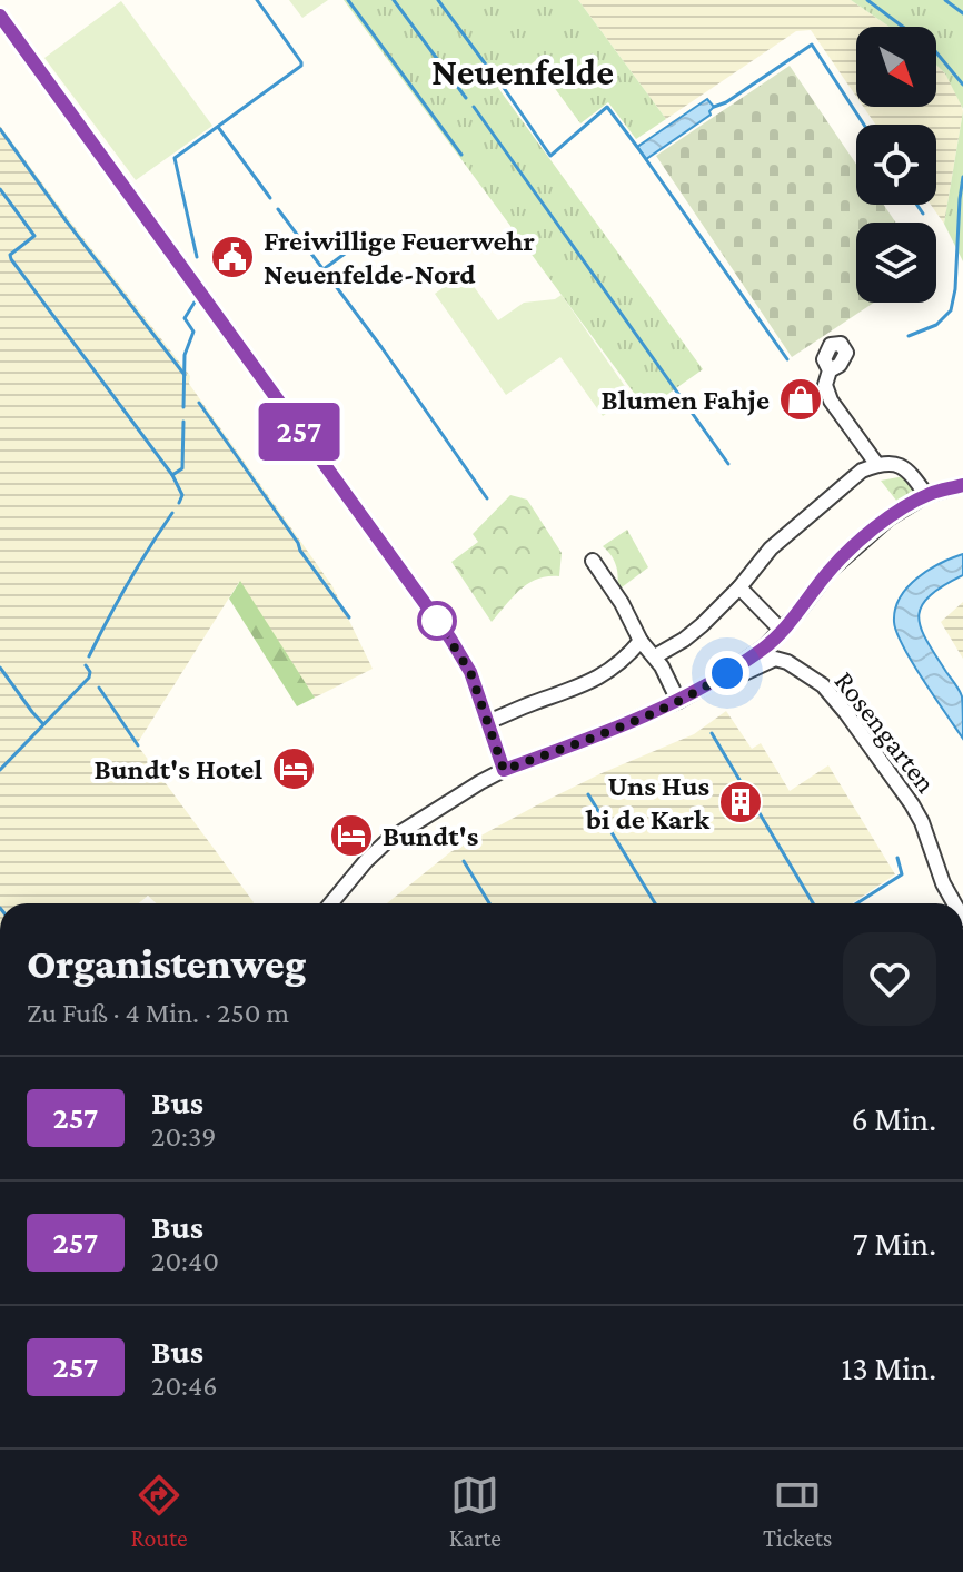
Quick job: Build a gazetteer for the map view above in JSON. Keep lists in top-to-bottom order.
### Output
{
  "streets": {
    "street": ["Rosengarten"]
  },
  "districts": ["Neuenfelde"],
  "places": {
    "public building": ["Freiwillige Feuerwehr Neuenfelde-Nord"],
    "shop": ["Blumen Fahje"],
    "hotel": ["Bundt's Hotel", "Bundt's"],
    "building": ["Uns Hus bi de Kark"]
  },
  "lines": ["bus line 257"],
  "north": "bottom right",
  "page": {
    "on_map": "257",
    "heading": ["Organistenweg", "Zu Fuß · 4 Min. · 250 m"],
    "list": [
      {
        "mark": "257",
        "name": "Bus",
        "note": "20:39",
        "value": "6 Min."
      },
      {
        "mark": "257",
        "name": "Bus",
        "note": "20:40",
        "value": "7 Min."
      },
      {
        "mark": "257",
        "name": "Bus",
        "note": "20:46",
        "value": "13 Min."
      }
    ],
    "tabs": ["Route", "Karte", "Tickets"]
  }
}
